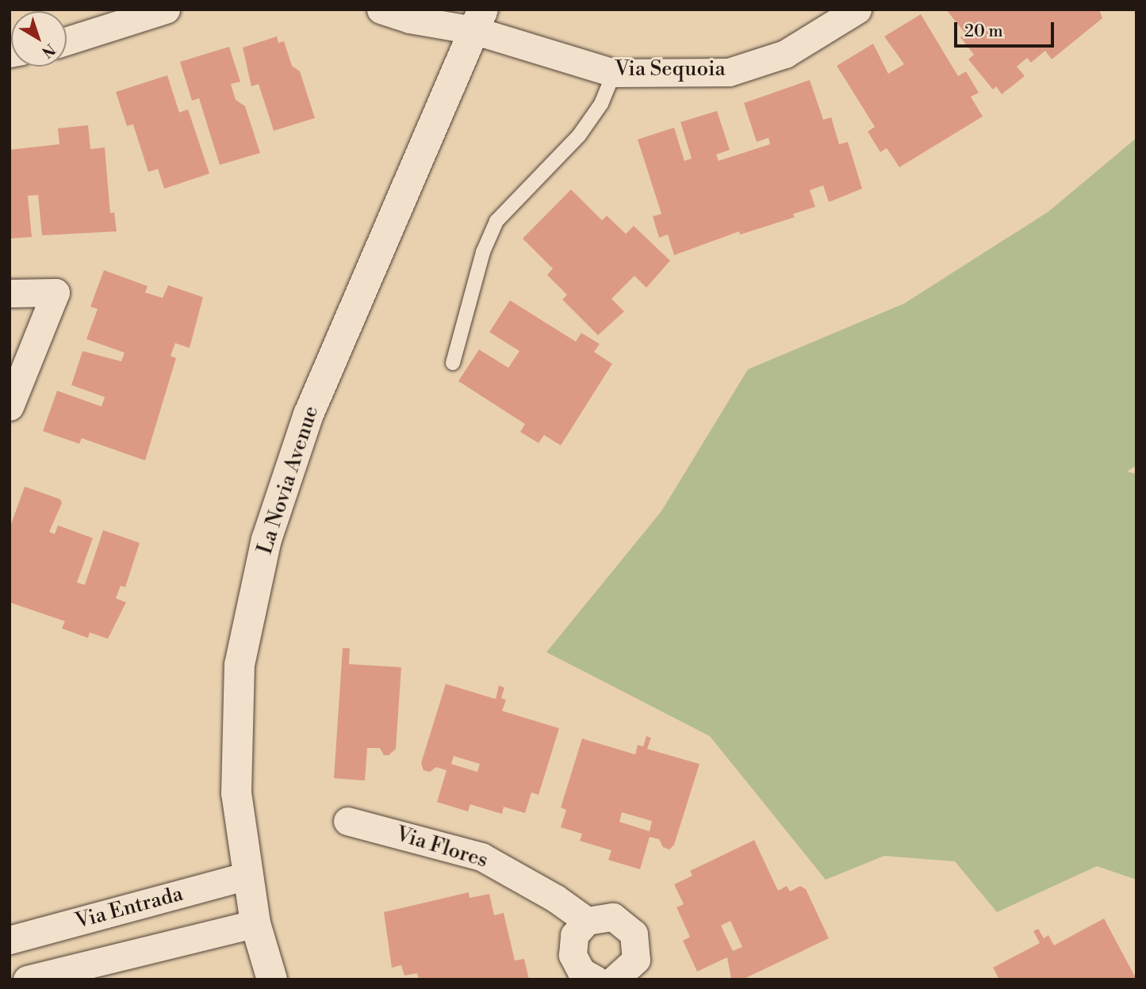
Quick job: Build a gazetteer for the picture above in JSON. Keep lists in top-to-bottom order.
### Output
{
  "streets": {
    "main road": ["La Novia Avenue"],
    "street": ["Via Sequoia", "Via Flores", "Via Entrada"]
  },
  "crossings": [
    ["Via Sequoia", "La Novia Avenue"],
    ["La Novia Avenue", "Via Entrada"]
  ],
  "scale_bar": "20 m",
  "north": "bottom right"
}
